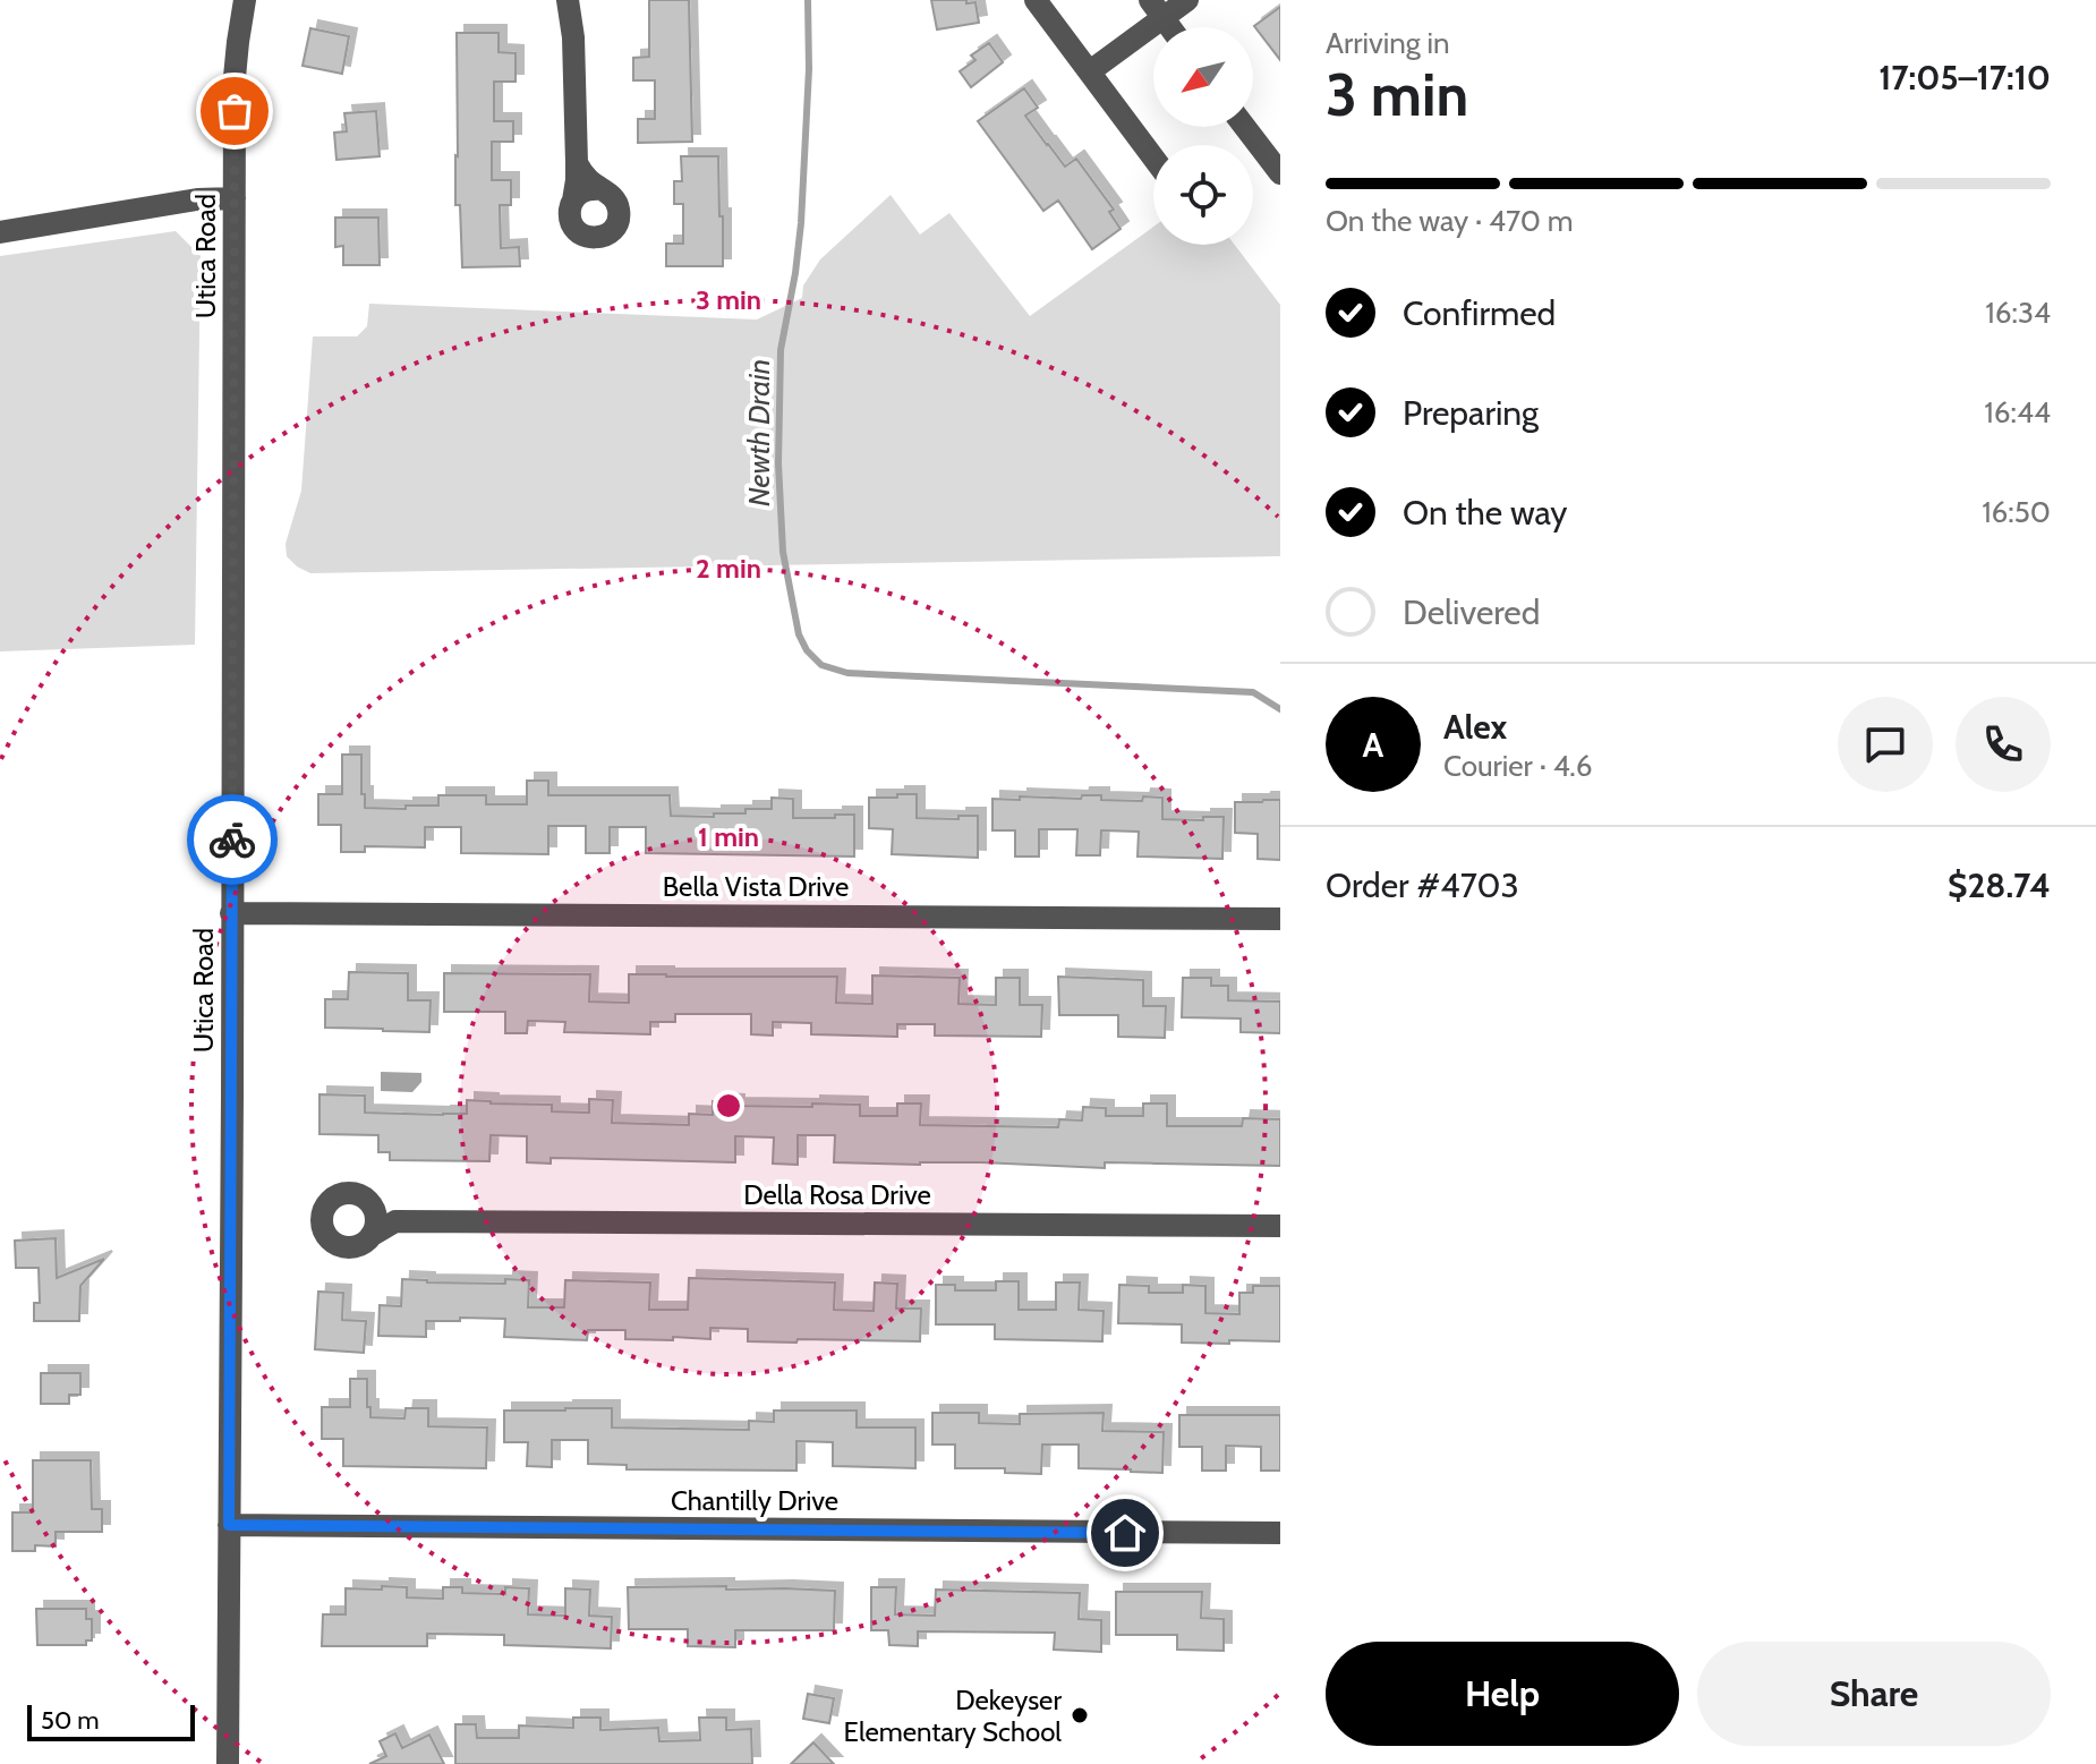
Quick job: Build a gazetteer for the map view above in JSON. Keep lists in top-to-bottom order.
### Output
{
  "streets": {
    "street": [
      "Utica Road",
      "Bella Vista Drive",
      "Della Rosa Drive",
      "Chantilly Drive"
    ]
  },
  "crossings": [
    ["Utica Road", "Bella Vista Drive"],
    ["Utica Road", "Chantilly Drive"]
  ],
  "water": ["Newth Drain"],
  "places": ["Dekeyser Elementary School"],
  "scale_bar": "50 m",
  "north": "bottom left",
  "page": {
    "heading": ["3 min", "Arriving in", "17:05–17:10"],
    "panel": [
      "Alex",
      "Courier · 4.6",
      "Order #4703",
      "$28.74"
    ],
    "bar": "On the way · 470 m",
    "list": [
      ["Confirmed", "16:34"],
      ["Preparing", "16:44"],
      ["On the way", "16:50"],
      "Delivered"
    ],
    "round": "A",
    "buttons": ["Help", "Share"],
    "scale": "50 m"
  },
  "rings": ["3 min", "2 min", "1 min"]
}
